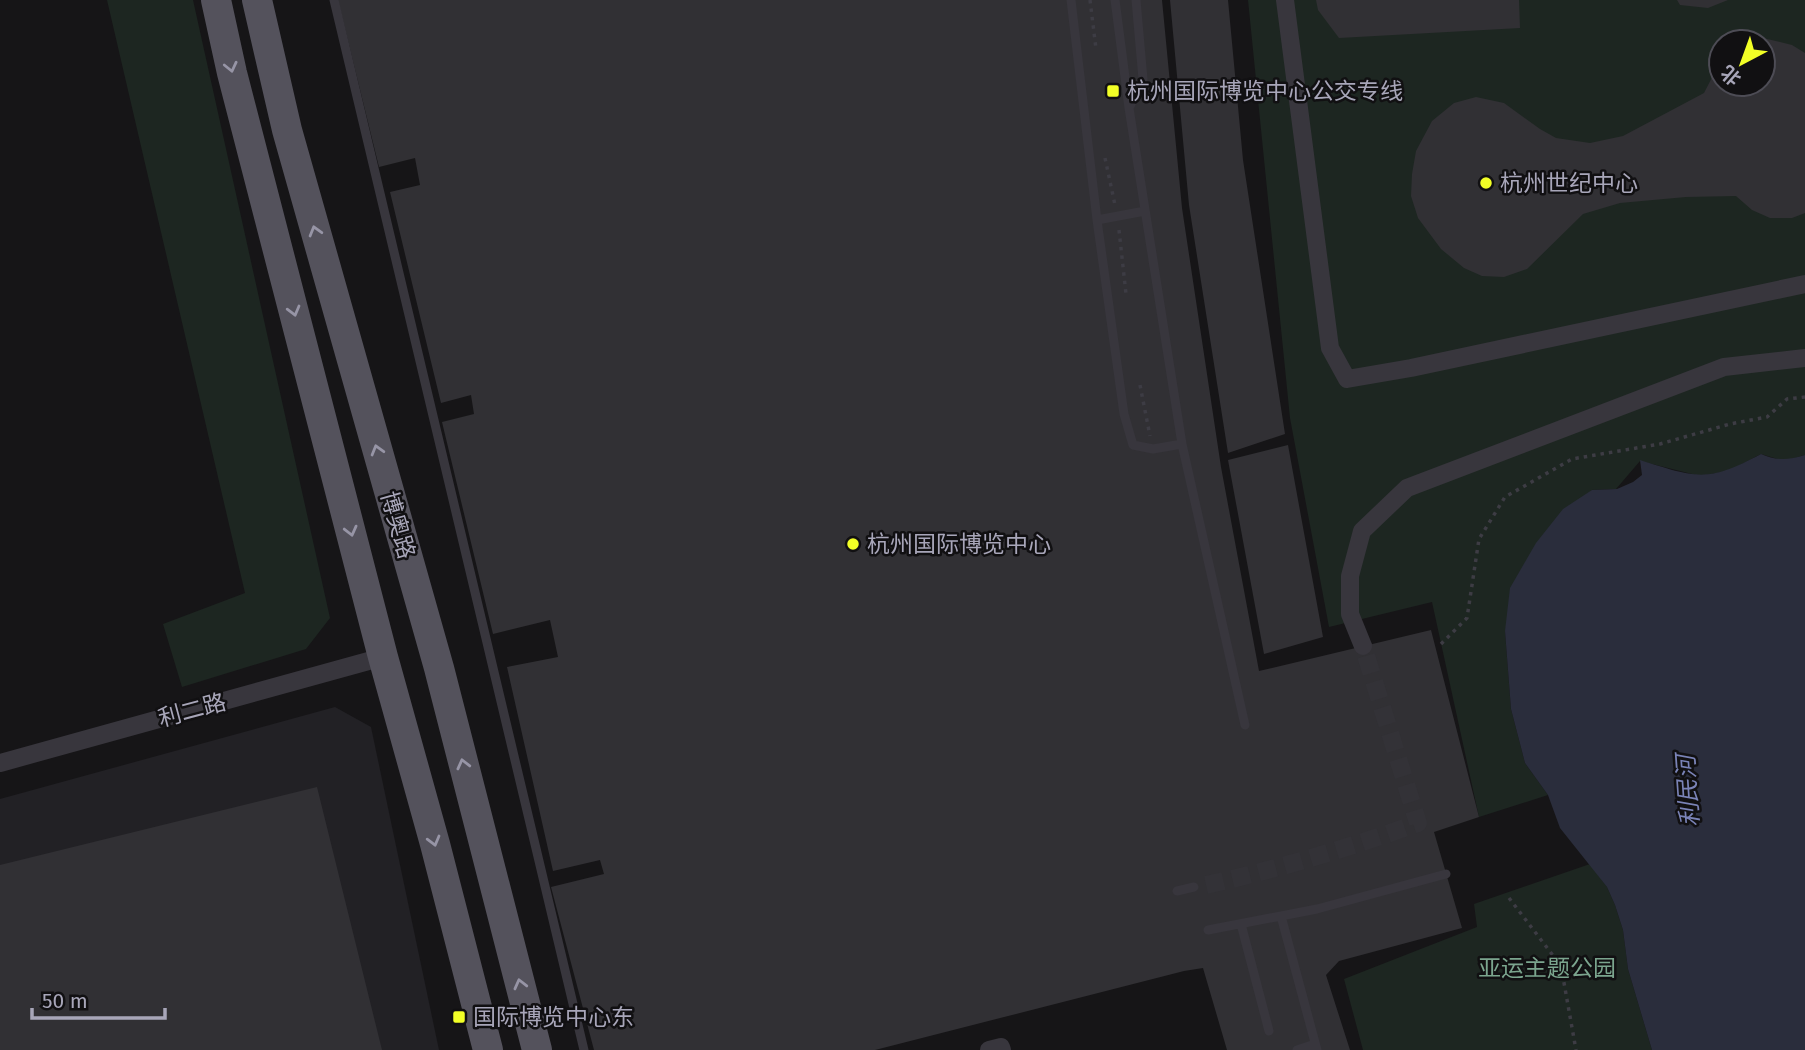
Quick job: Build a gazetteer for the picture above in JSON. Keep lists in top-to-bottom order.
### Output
{
  "streets": {
    "main road": ["博奥路"],
    "street": ["利二路"]
  },
  "crossings": [
    ["博奥路", "利二路"]
  ],
  "water": ["利民河"],
  "parks": ["亚运主题公园"],
  "places": {
    "transit": ["杭州国际博览中心公交专线", "国际博览中心东"],
    "other": ["杭州世纪中心", "杭州国际博览中心"]
  },
  "scale_bar": "50 m",
  "north": "bottom left"
}
